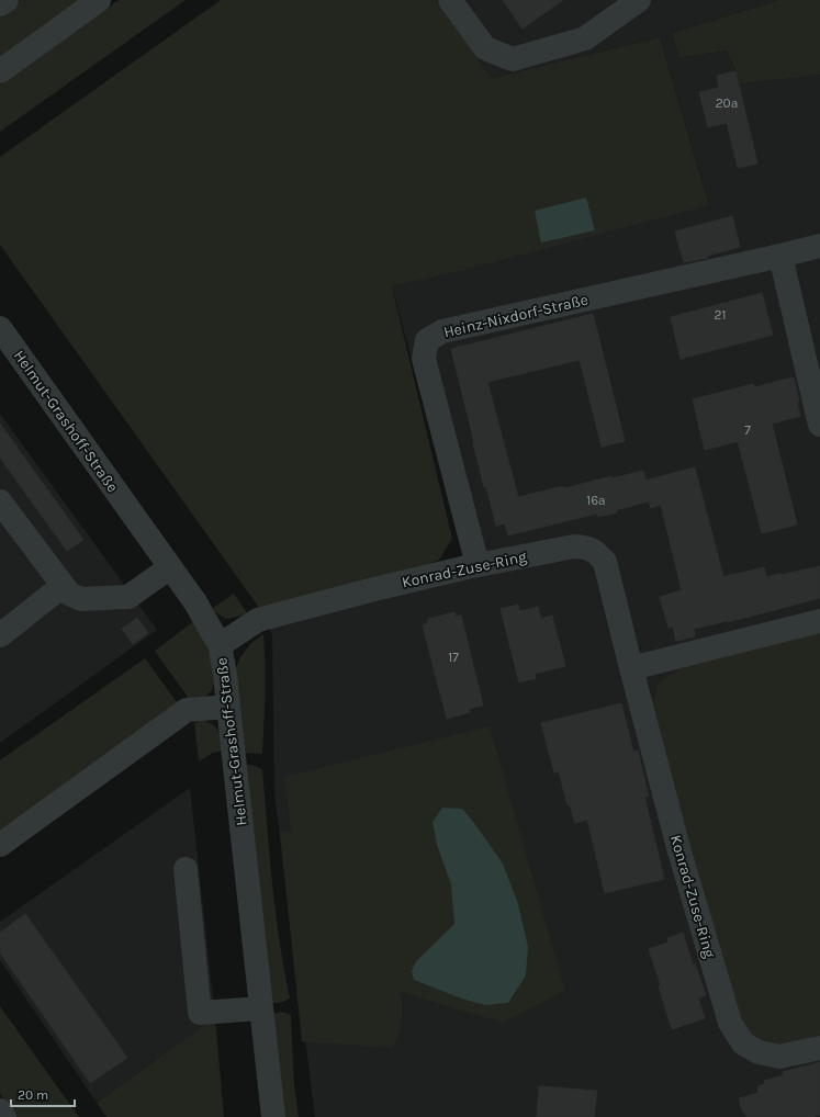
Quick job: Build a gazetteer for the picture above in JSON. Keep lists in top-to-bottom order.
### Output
{
  "streets": {
    "street": ["Heinz-Nixdorf-Straße", "Helmut-Grashoff-Straße", "Konrad-Zuse-Ring"]
  },
  "crossings": [
    ["Heinz-Nixdorf-Straße", "Konrad-Zuse-Ring"],
    ["Helmut-Grashoff-Straße", "Konrad-Zuse-Ring"]
  ],
  "house_numbers": [
    "20a",
    "21",
    "7",
    "16a",
    "17"
  ],
  "scale_bar": "20 m"
}
